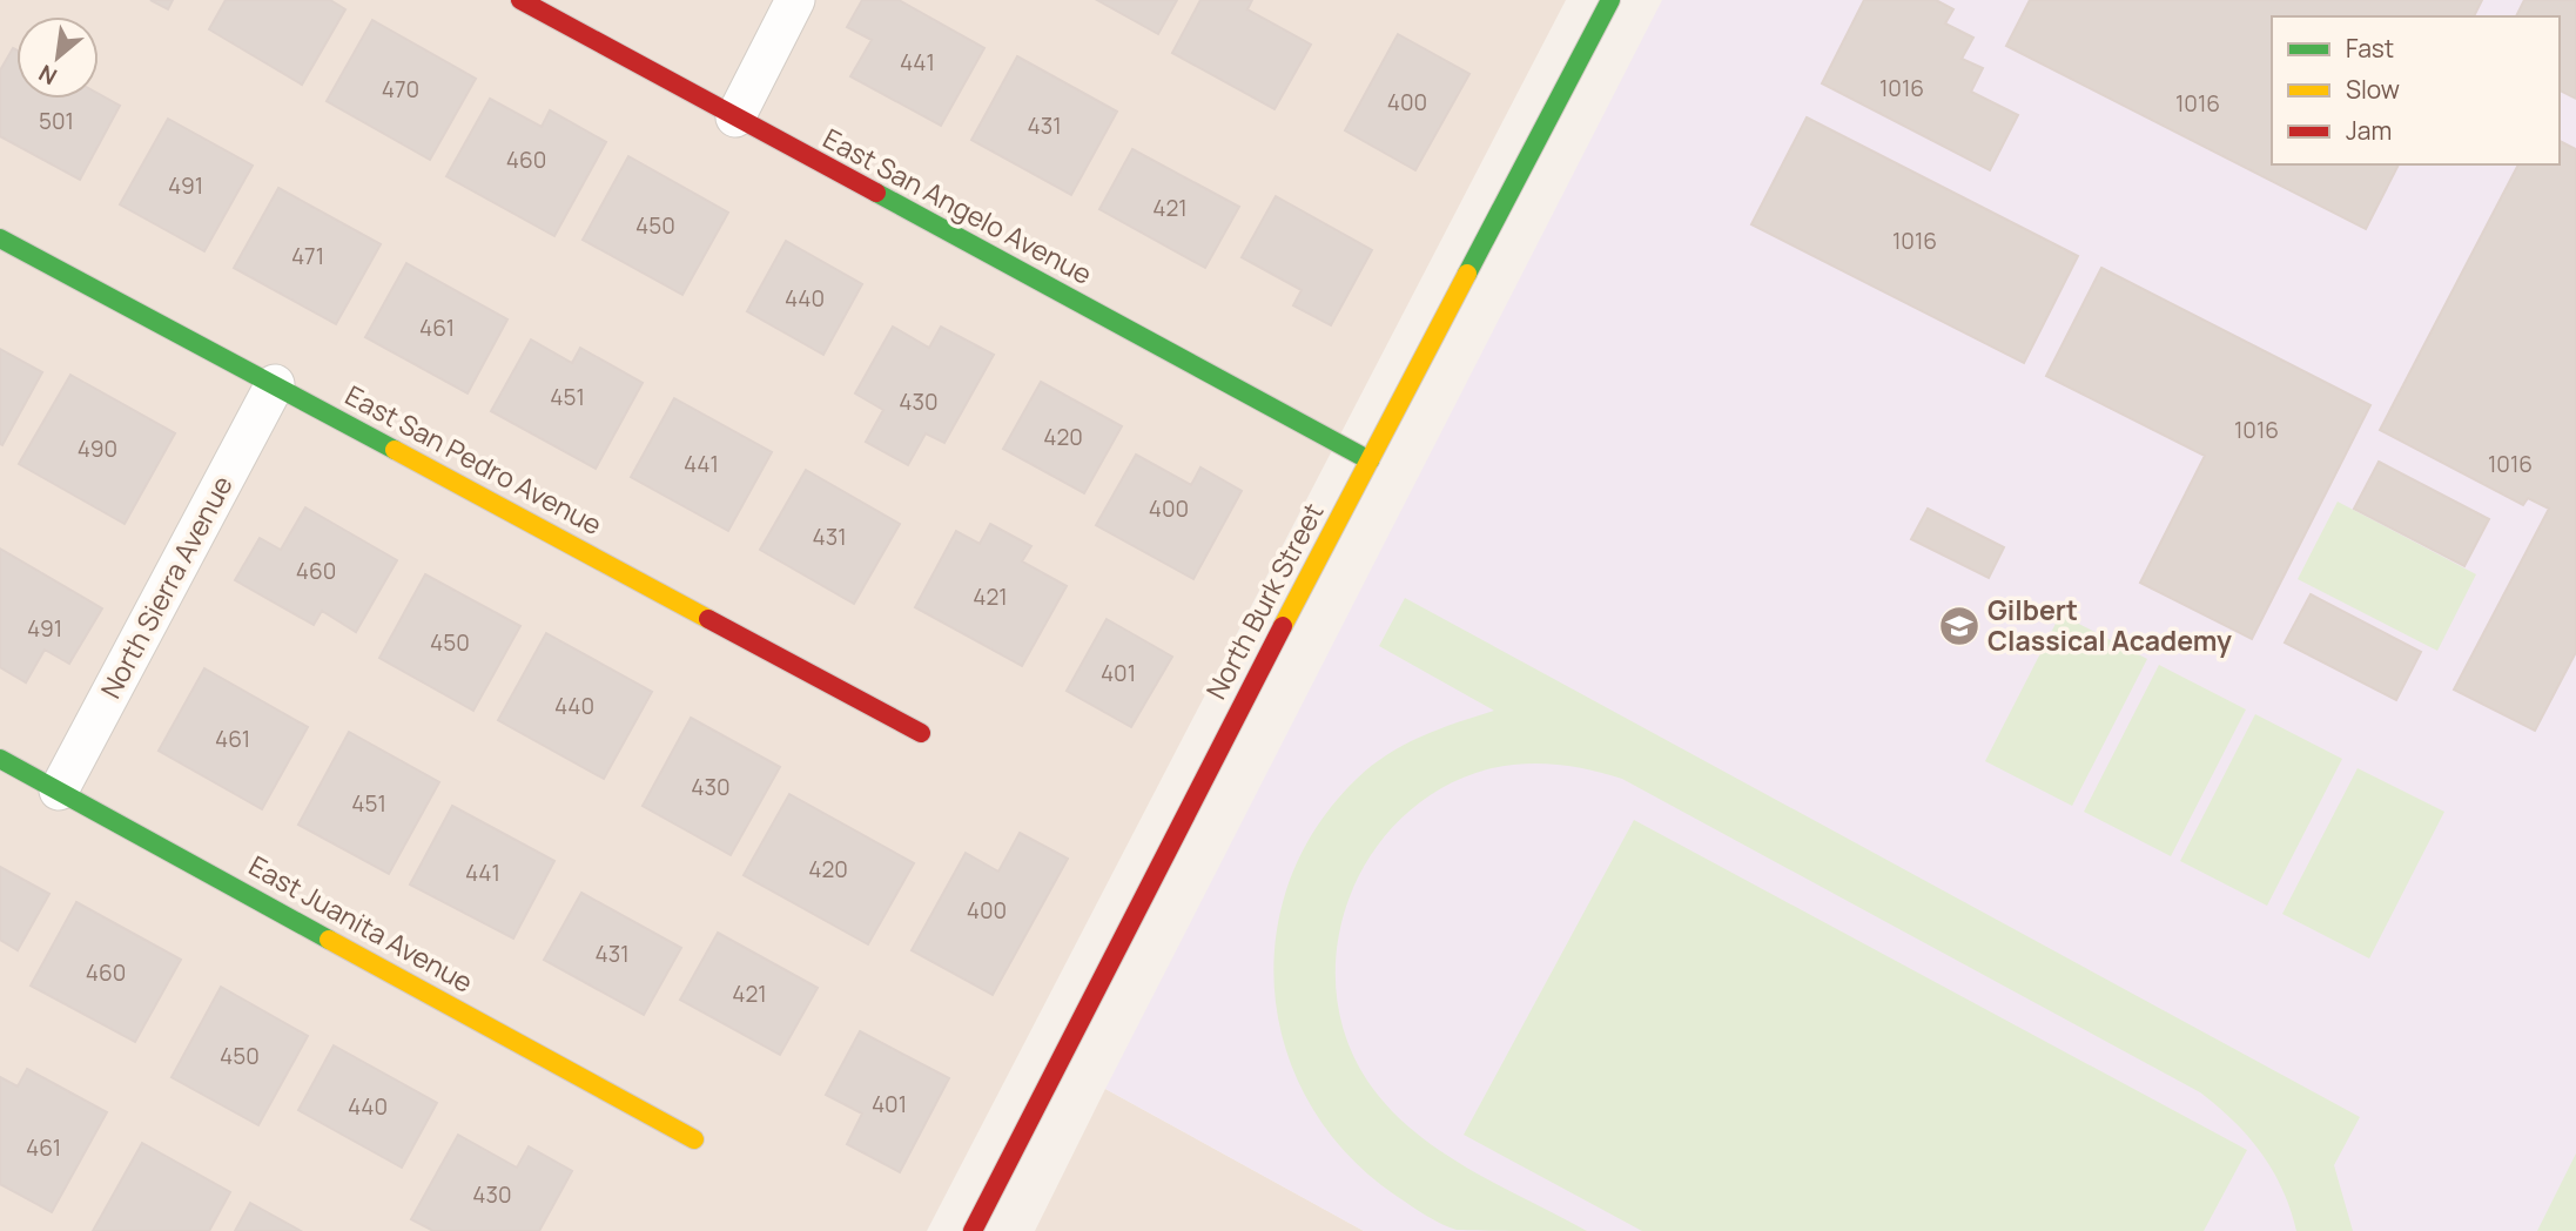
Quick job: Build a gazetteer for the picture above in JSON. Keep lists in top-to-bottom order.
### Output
{
  "streets": {
    "street": [
      "East San Angelo Avenue",
      "East San Pedro Avenue",
      "North Sierra Avenue",
      "North Burk Street",
      "East Juanita Avenue"
    ]
  },
  "crossings": [
    ["East San Angelo Avenue", "North Burk Street"],
    ["East San Pedro Avenue", "North Sierra Avenue"],
    ["North Sierra Avenue", "East Juanita Avenue"]
  ],
  "places": {
    "school or university": ["Gilbert Classical Academy"]
  },
  "house_numbers": [
    "441",
    "1016",
    "470",
    "400",
    "1016",
    "501",
    "431",
    "460",
    "491",
    "421",
    "450",
    "1016",
    "471",
    "440",
    "461",
    "451",
    "430",
    "1016",
    "420",
    "490",
    "441",
    "1016",
    "400",
    "431",
    "460",
    "421",
    "491",
    "450",
    "401",
    "440",
    "461",
    "430",
    "451",
    "420",
    "441",
    "400",
    "431",
    "460",
    "421",
    "450",
    "401",
    "440",
    "461",
    "430"
  ],
  "legend": ["Fast", "Slow", "Jam"],
  "north": "bottom left"
}
